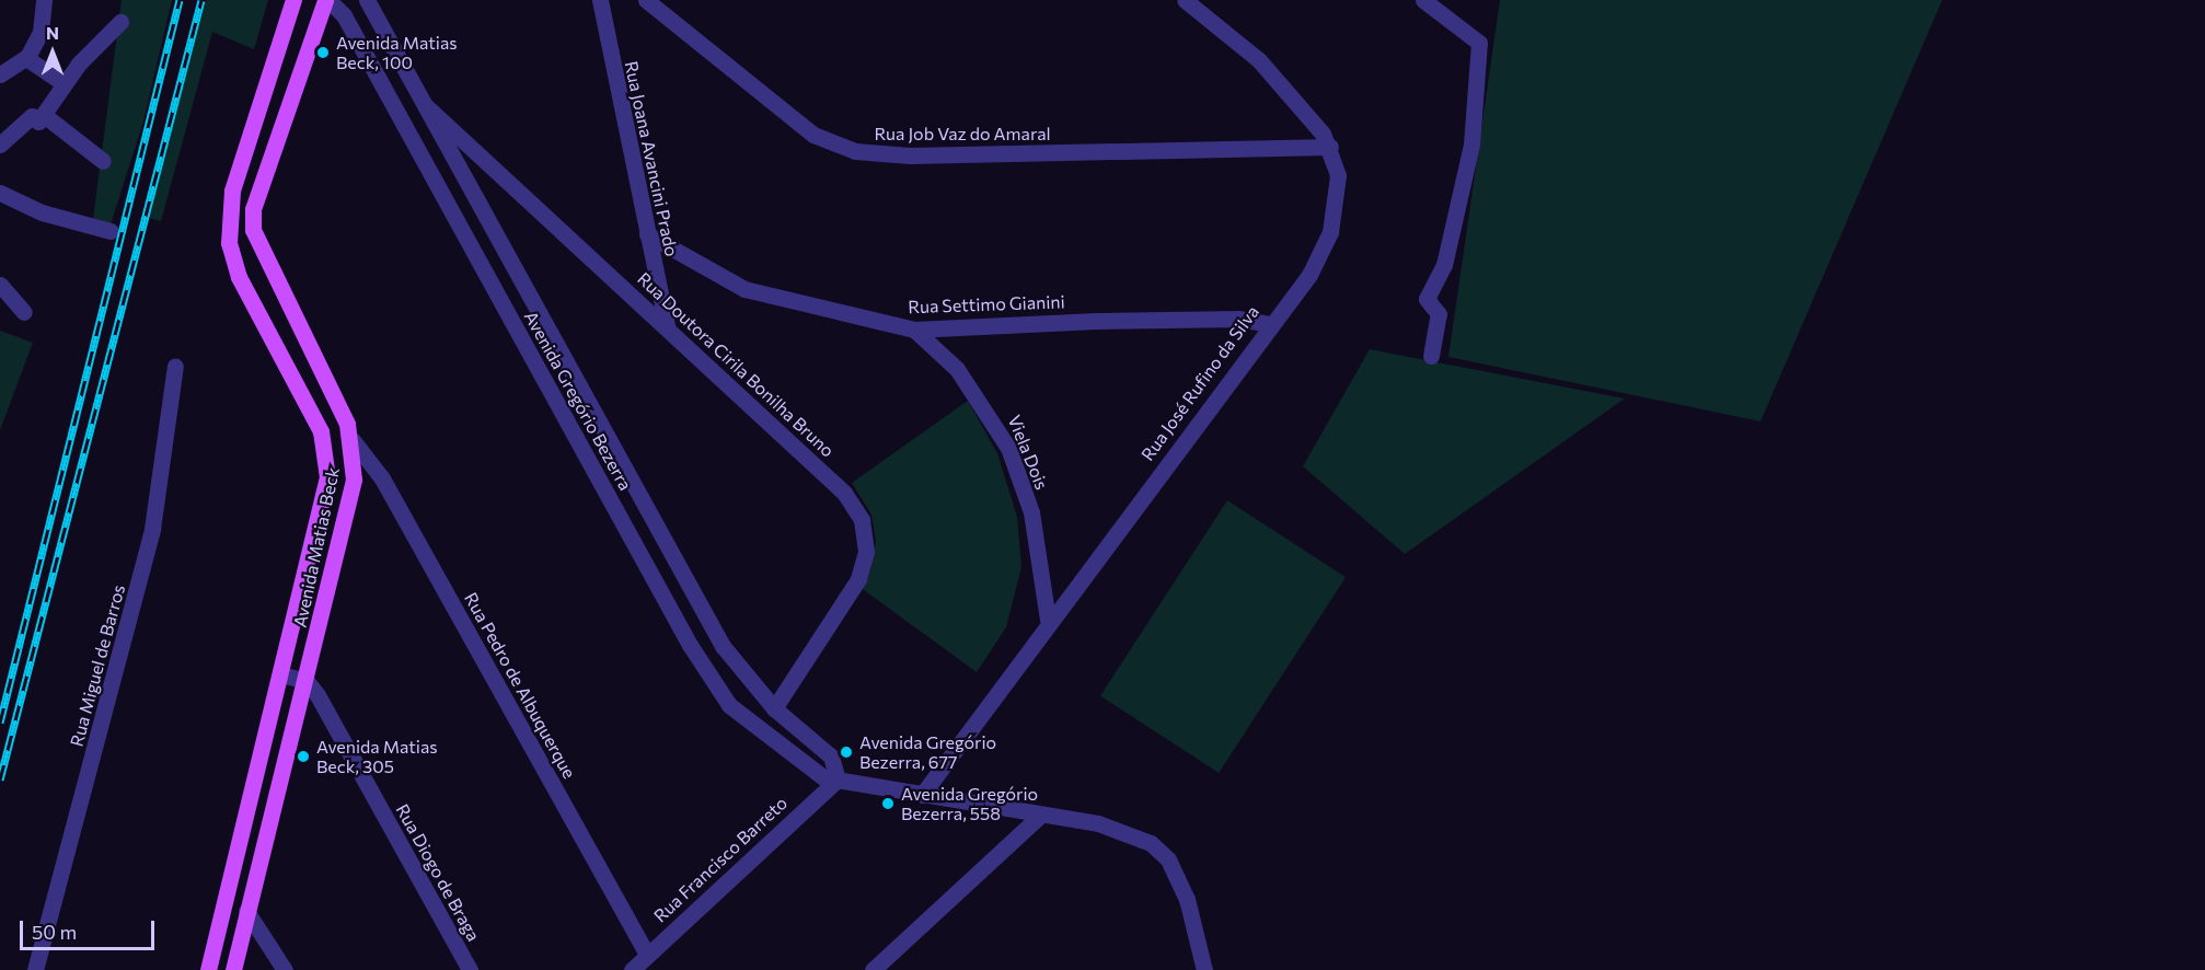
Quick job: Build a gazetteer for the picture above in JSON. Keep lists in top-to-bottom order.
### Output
{
  "streets": {
    "main road": ["Avenida Matias Beck"],
    "street": [
      "Rua Job Vaz do Amaral",
      "Rua Joana Avancini Prado",
      "Rua Settimo Gianini",
      "Rua Doutora Cirila Bonilha Bruno",
      "Rua José Rufino da Silva",
      "Avenida Gregório Bezerra",
      "Viela Dois",
      "Rua Miguel de Barros",
      "Rua Pedro de Albuquerque",
      "Rua Francisco Barreto",
      "Rua Diogo de Braga"
    ]
  },
  "crossings": [
    ["Rua Job Vaz do Amaral", "Rua José Rufino da Silva"],
    ["Rua Joana Avancini Prado", "Rua Settimo Gianini"],
    ["Rua Joana Avancini Prado", "Rua Doutora Cirila Bonilha Bruno"],
    ["Rua Settimo Gianini", "Rua José Rufino da Silva"],
    ["Rua Settimo Gianini", "Viela Dois"],
    ["Rua Doutora Cirila Bonilha Bruno", "Avenida Gregório Bezerra"],
    ["Rua José Rufino da Silva", "Avenida Gregório Bezerra"],
    ["Rua José Rufino da Silva", "Viela Dois"],
    ["Avenida Gregório Bezerra", "Avenida Matias Beck"],
    ["Avenida Gregório Bezerra", "Rua Francisco Barreto"],
    ["Avenida Matias Beck", "Rua Pedro de Albuquerque"],
    ["Avenida Matias Beck", "Rua Diogo de Braga"],
    ["Rua Pedro de Albuquerque", "Rua Francisco Barreto"]
  ],
  "places": [
    "Avenida Matias Beck, 100",
    "Avenida Gregório Bezerra, 677",
    "Avenida Matias Beck, 305",
    "Avenida Gregório Bezerra, 558"
  ],
  "scale_bar": "50 m",
  "north": "top"
}
